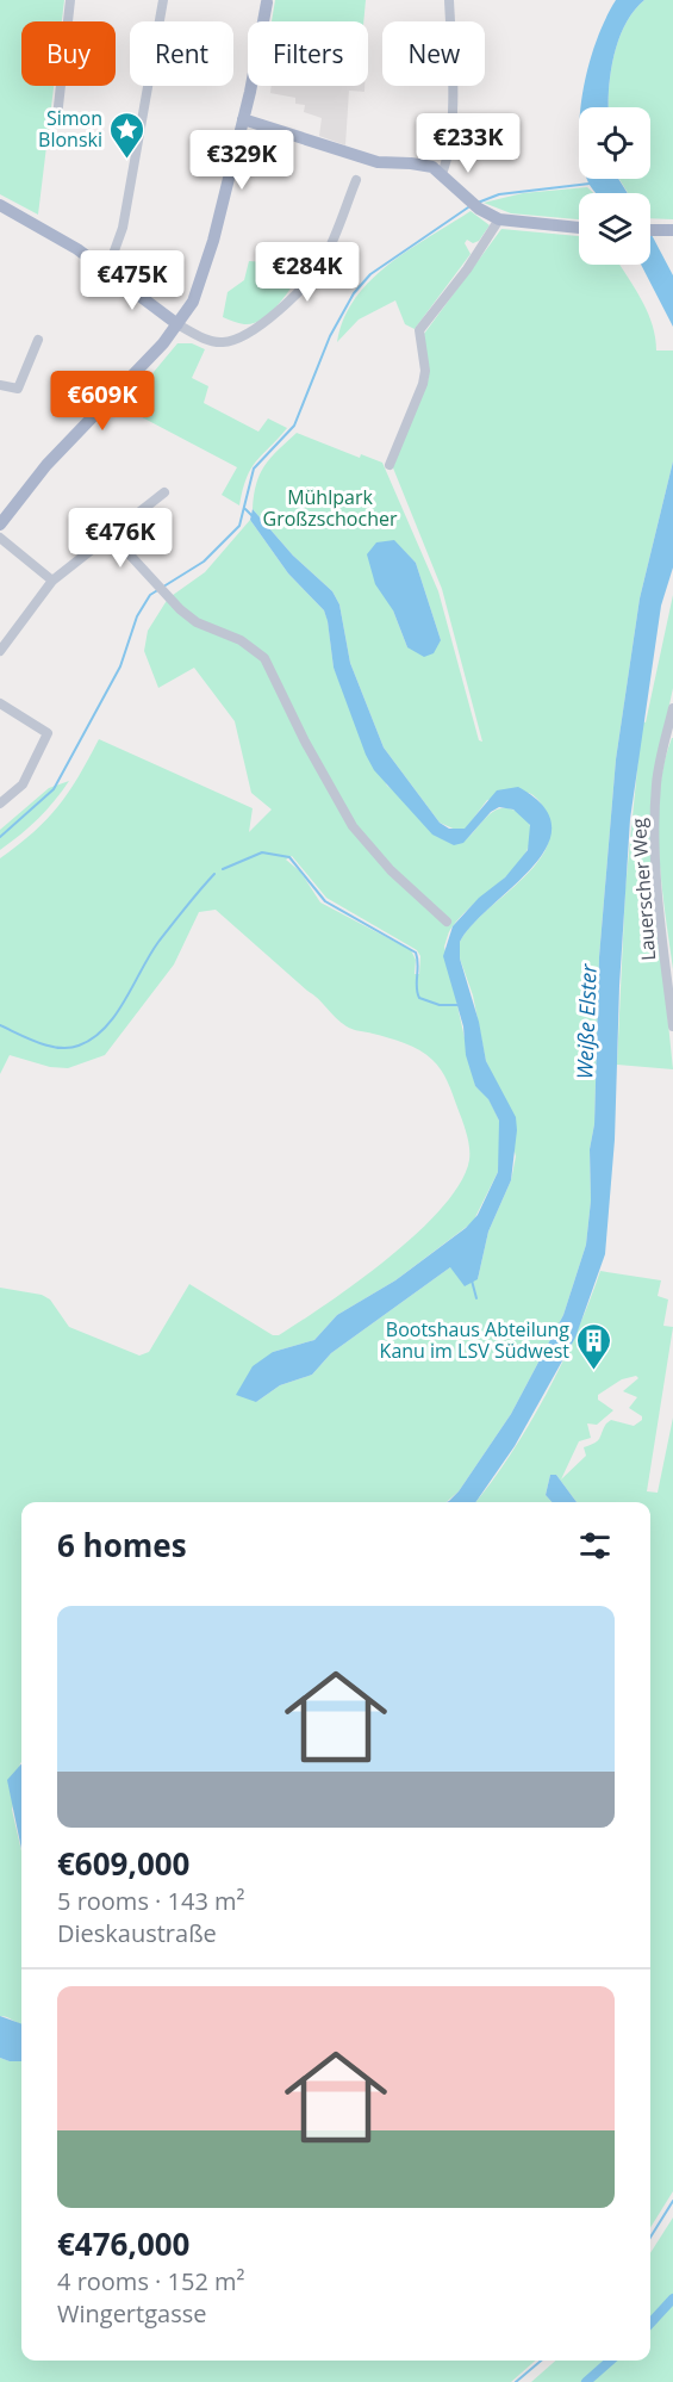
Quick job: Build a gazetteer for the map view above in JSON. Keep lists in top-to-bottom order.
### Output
{
  "streets": {
    "street": ["Lauerscher Weg"]
  },
  "water": ["Weiße Elster"],
  "parks": ["Mühlpark Großzschocher"],
  "places": {
    "place": ["Simon Blonski"],
    "building": ["Bootshaus Abteilung Kanu im LSV Südwest"]
  },
  "page": {
    "chip": [
      "Buy",
      "Rent",
      "Filters",
      "New"
    ],
    "price": [
      "€233K",
      "€329K",
      "€284K",
      "€475K",
      "€609K",
      "€476K"
    ],
    "heading": "6 homes",
    "list": [
      {
        "name": "€609,000",
        "note": "5 rooms · 143 m² · Dieskaustraße"
      },
      {
        "name": "€476,000",
        "note": "4 rooms · 152 m² · Wingertgasse"
      }
    ]
  }
}
